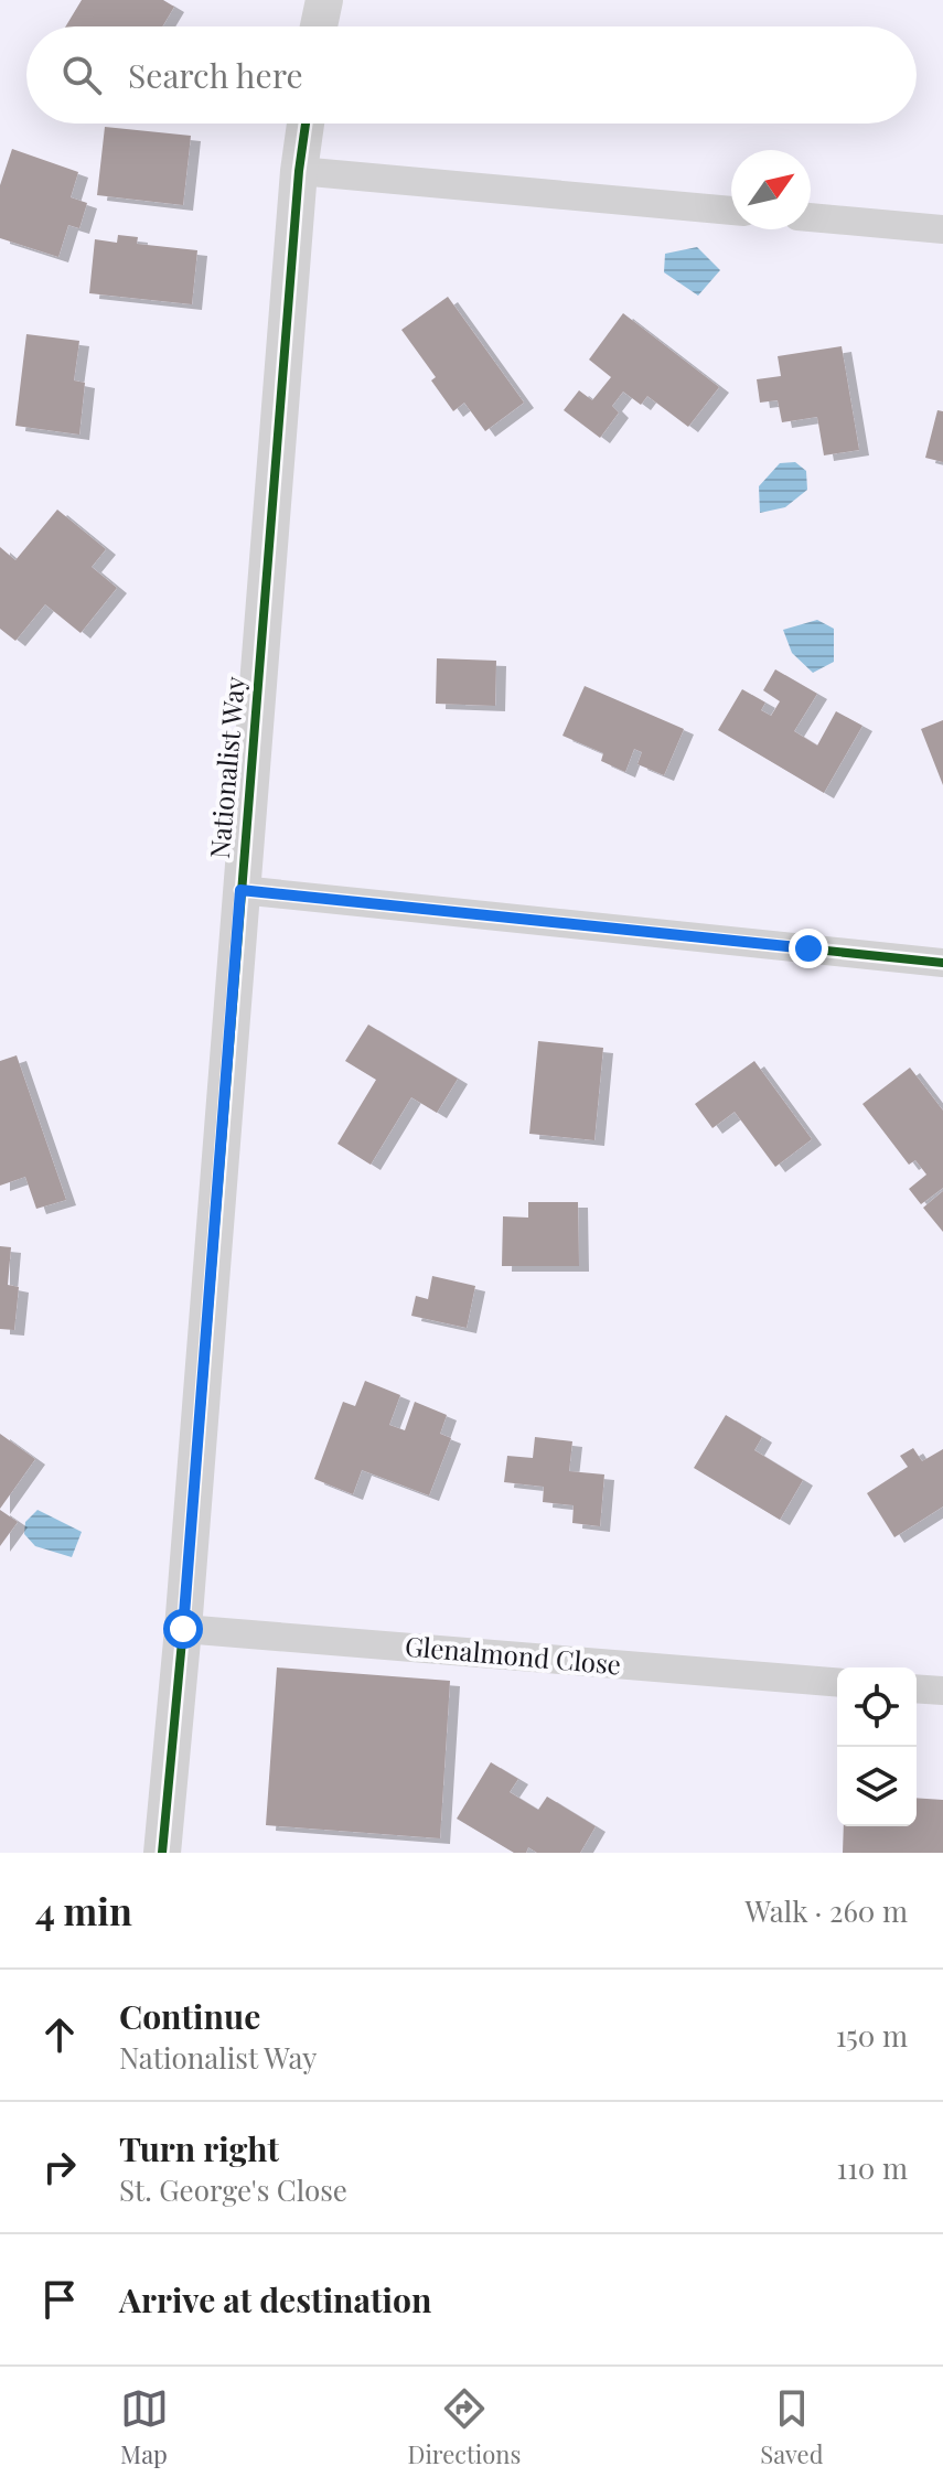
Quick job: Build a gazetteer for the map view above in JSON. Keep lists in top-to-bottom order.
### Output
{
  "streets": {
    "street": ["Nationalist Way", "Glenalmond Close"]
  },
  "crossings": [
    ["Nationalist Way", "Glenalmond Close"]
  ],
  "north": "top right",
  "page": {
    "search": "Search here",
    "heading": ["4 min", "Walk · 260 m"],
    "list": [
      ["Continue", "Nationalist Way", "150 m"],
      ["Turn right", "St. George's Close", "110 m"],
      "Arrive at destination"
    ],
    "nav": ["Map", "Directions", "Saved"]
  }
}
